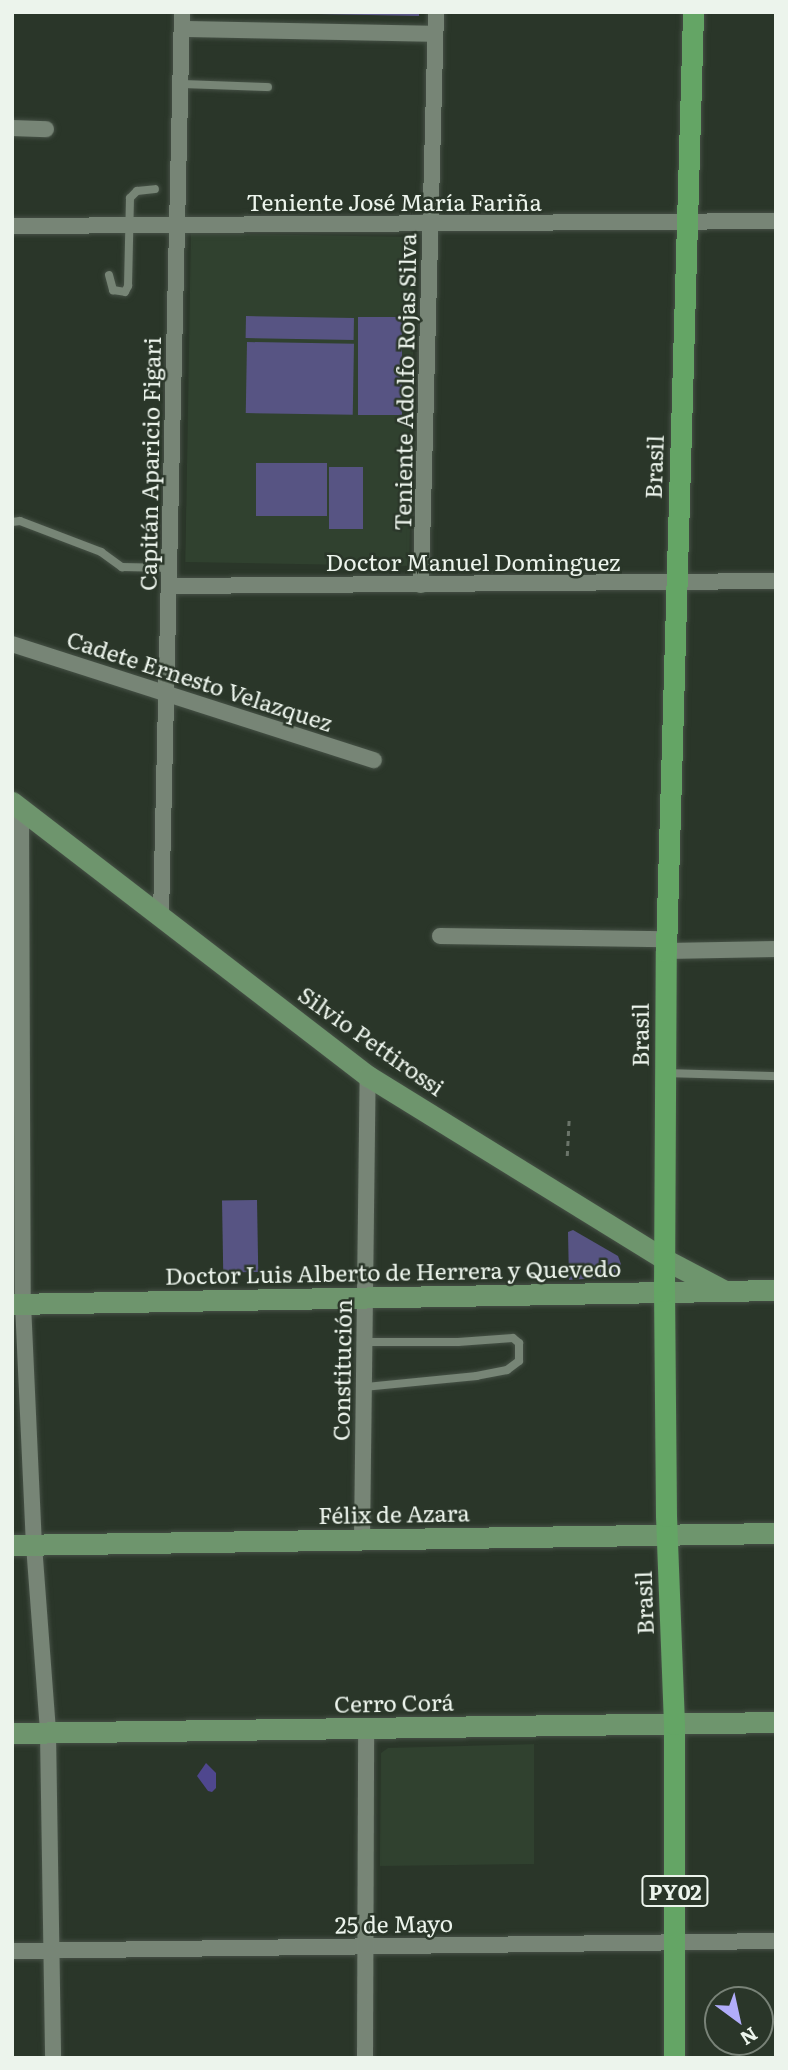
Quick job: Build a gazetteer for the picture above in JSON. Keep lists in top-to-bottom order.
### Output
{
  "streets": {
    "main road": ["Brasil", "PY02"],
    "street": [
      "Teniente José María Fariña",
      "Teniente Adolfo Rojas Silva",
      "Capitán Aparicio Figari",
      "Doctor Manuel Dominguez",
      "Cadete Ernesto Velazquez",
      "Silvio Pettirossi",
      "Doctor Luis Alberto de Herrera y Quevedo",
      "Constitución",
      "Félix de Azara",
      "Cerro Corá",
      "25 de Mayo"
    ]
  },
  "crossings": [
    ["Teniente José María Fariña", "Teniente Adolfo Rojas Silva"],
    ["Teniente José María Fariña", "Capitán Aparicio Figari"],
    ["Teniente José María Fariña", "Brasil"],
    ["Teniente Adolfo Rojas Silva", "Doctor Manuel Dominguez"],
    ["Capitán Aparicio Figari", "Doctor Manuel Dominguez"],
    ["Capitán Aparicio Figari", "Cadete Ernesto Velazquez"],
    ["Capitán Aparicio Figari", "Silvio Pettirossi"],
    ["Brasil", "Doctor Manuel Dominguez"],
    ["Brasil", "Silvio Pettirossi"],
    ["Brasil", "Doctor Luis Alberto de Herrera y Quevedo"],
    ["Brasil", "Félix de Azara"],
    ["Brasil", "Cerro Corá"],
    ["Brasil", "25 de Mayo"],
    ["Silvio Pettirossi", "Doctor Luis Alberto de Herrera y Quevedo"],
    ["Silvio Pettirossi", "Constitución"],
    ["Doctor Luis Alberto de Herrera y Quevedo", "Constitución"],
    ["Constitución", "Félix de Azara"]
  ],
  "north": "bottom right"
}
